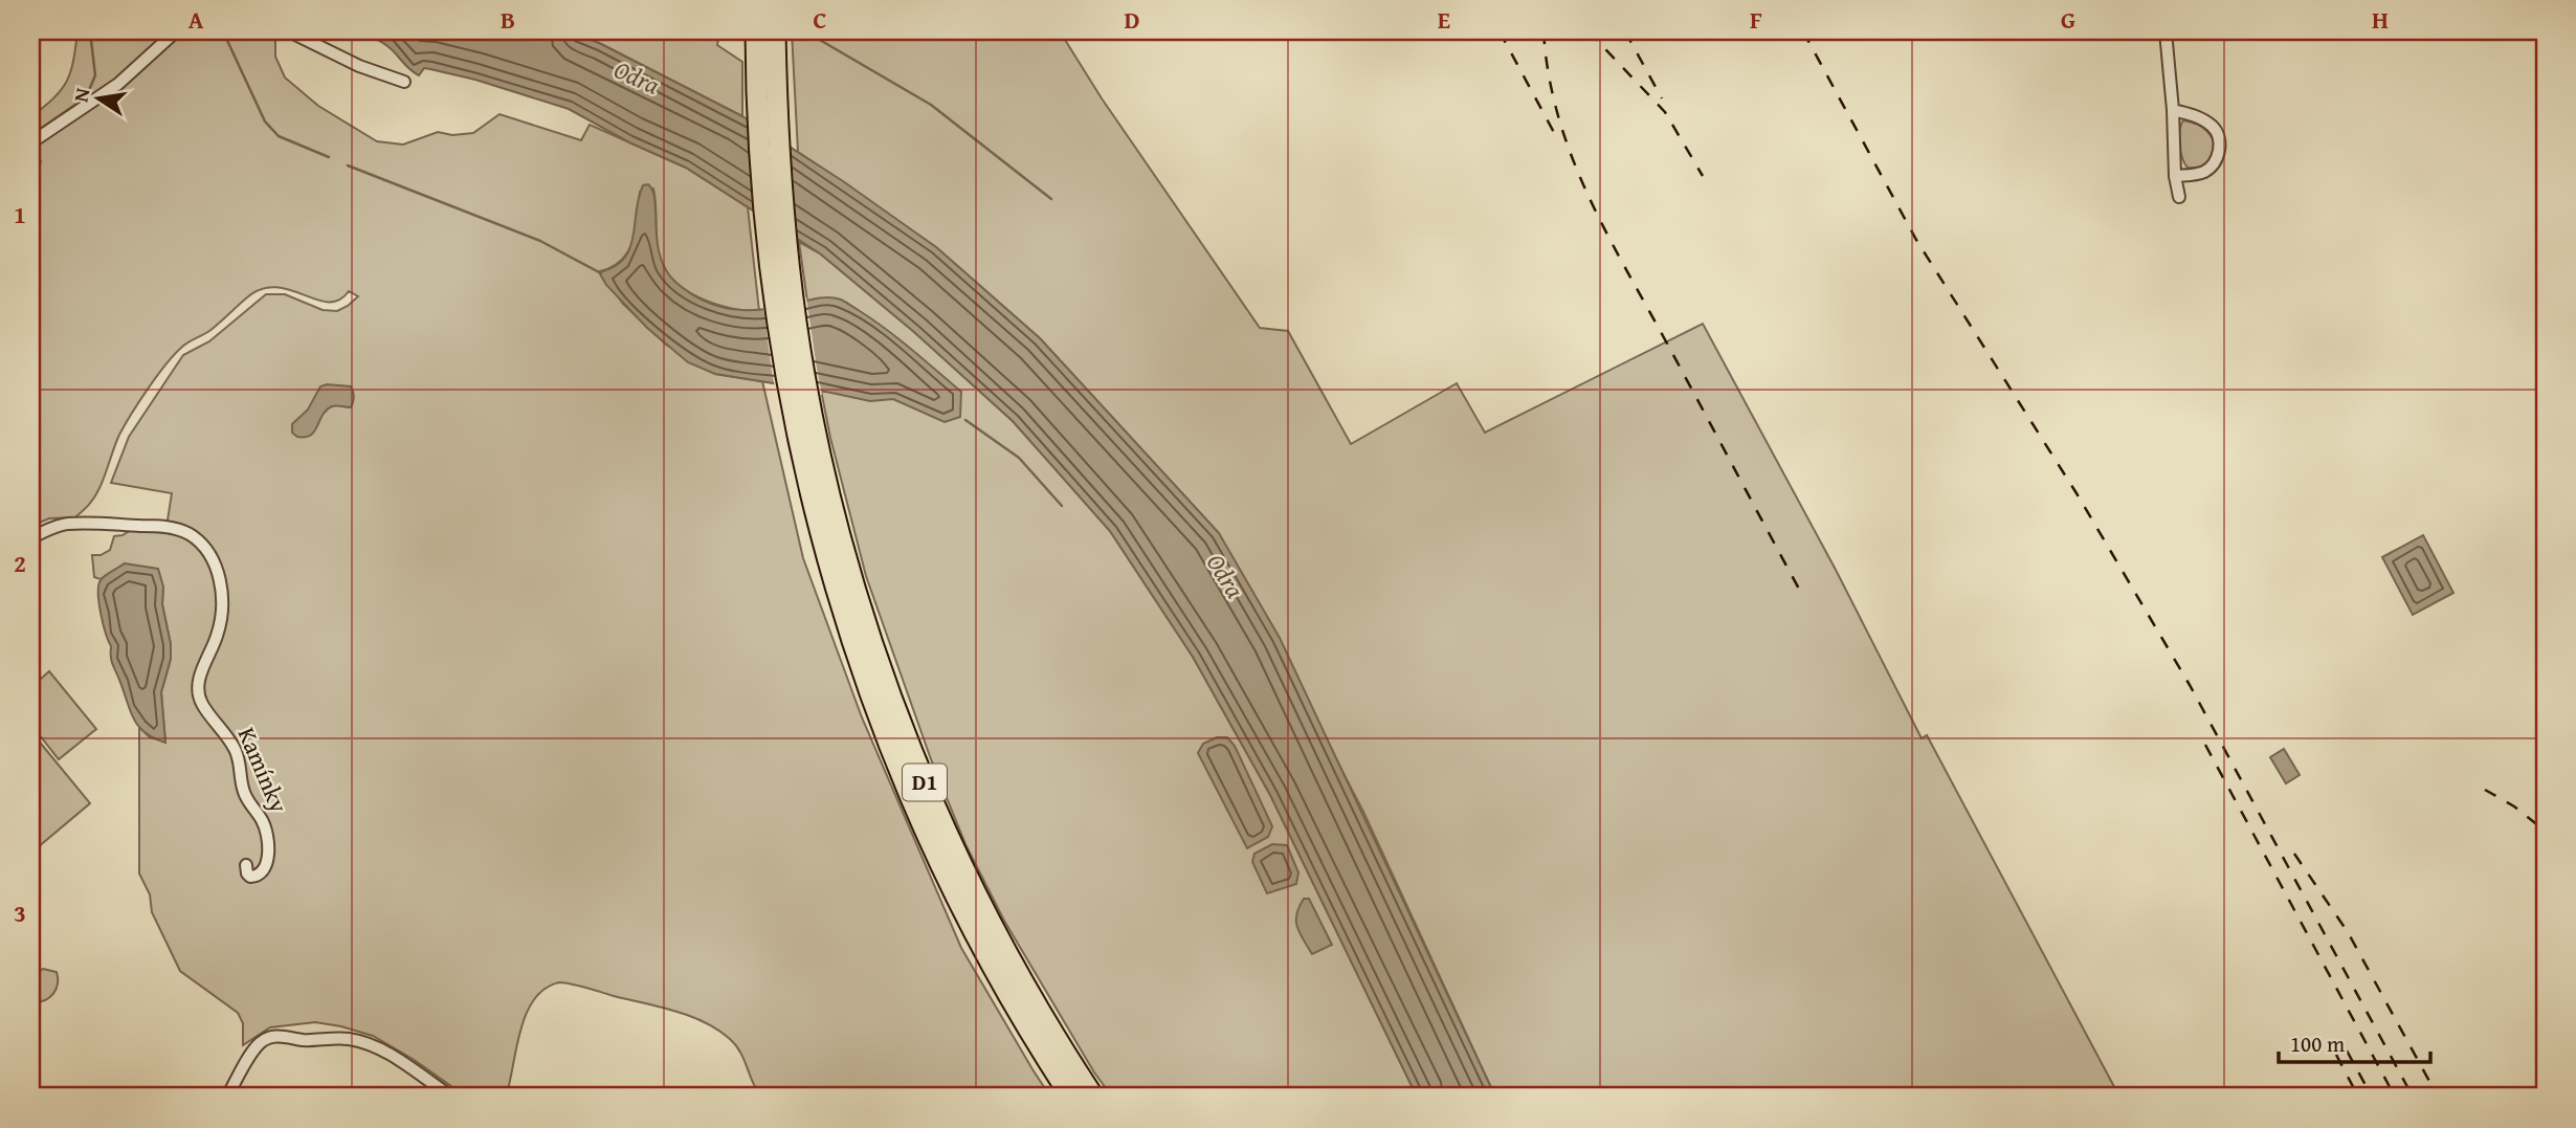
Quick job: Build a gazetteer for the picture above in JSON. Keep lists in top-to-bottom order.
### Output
{
  "streets": {
    "highway": ["D1"],
    "street": ["Kamínky"]
  },
  "water": ["Odra"],
  "scale_bar": "100 m",
  "north": "left",
  "grid": {
    "columns": [
      "A",
      "B",
      "C",
      "D",
      "E",
      "F",
      "G",
      "H"
    ],
    "rows": ["1", "2", "3"]
  }
}
